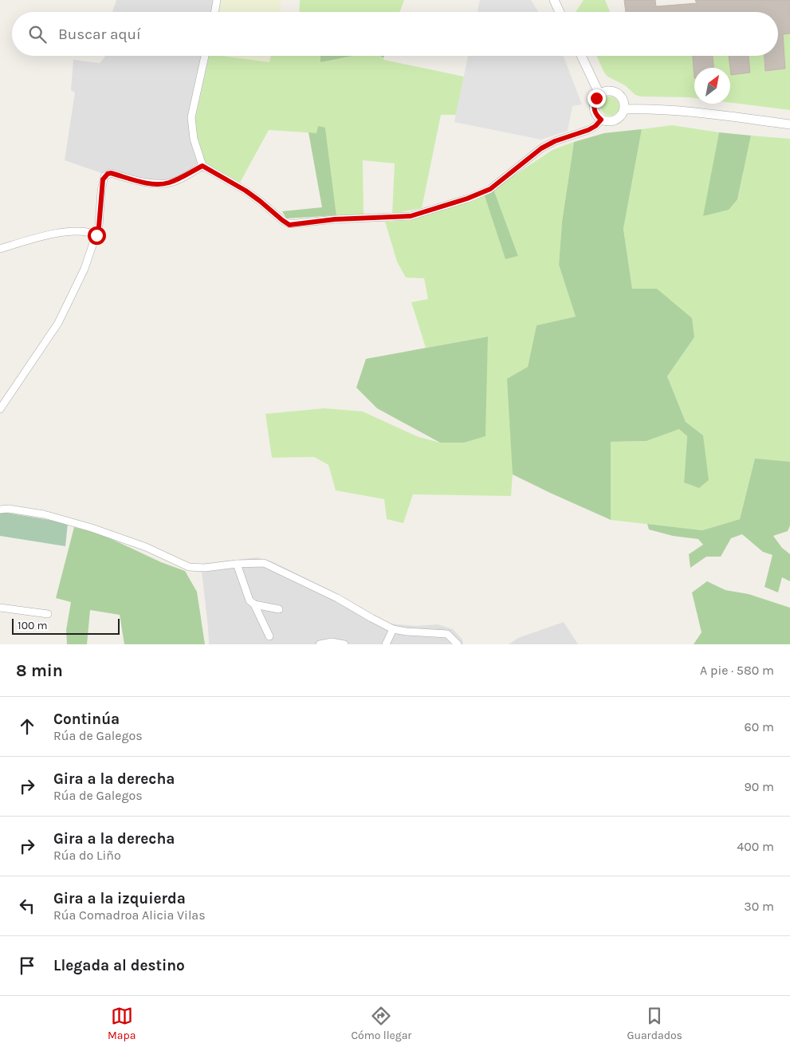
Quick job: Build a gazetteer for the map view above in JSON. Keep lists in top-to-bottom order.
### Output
{
  "scale_bar": "100 m",
  "north": "top right",
  "page": {
    "search": "Buscar aquí",
    "scale": "100 m",
    "heading": ["8 min", "A pie · 580 m"],
    "list": [
      ["Continúa", "Rúa de Galegos", "60 m"],
      ["Gira a la derecha", "Rúa de Galegos", "90 m"],
      ["Gira a la derecha", "Rúa do Liño", "400 m"],
      ["Gira a la izquierda", "Rúa Comadroa Alicia Vilas", "30 m"],
      "Llegada al destino"
    ],
    "nav": ["Mapa", "Cómo llegar", "Guardados"]
  }
}
